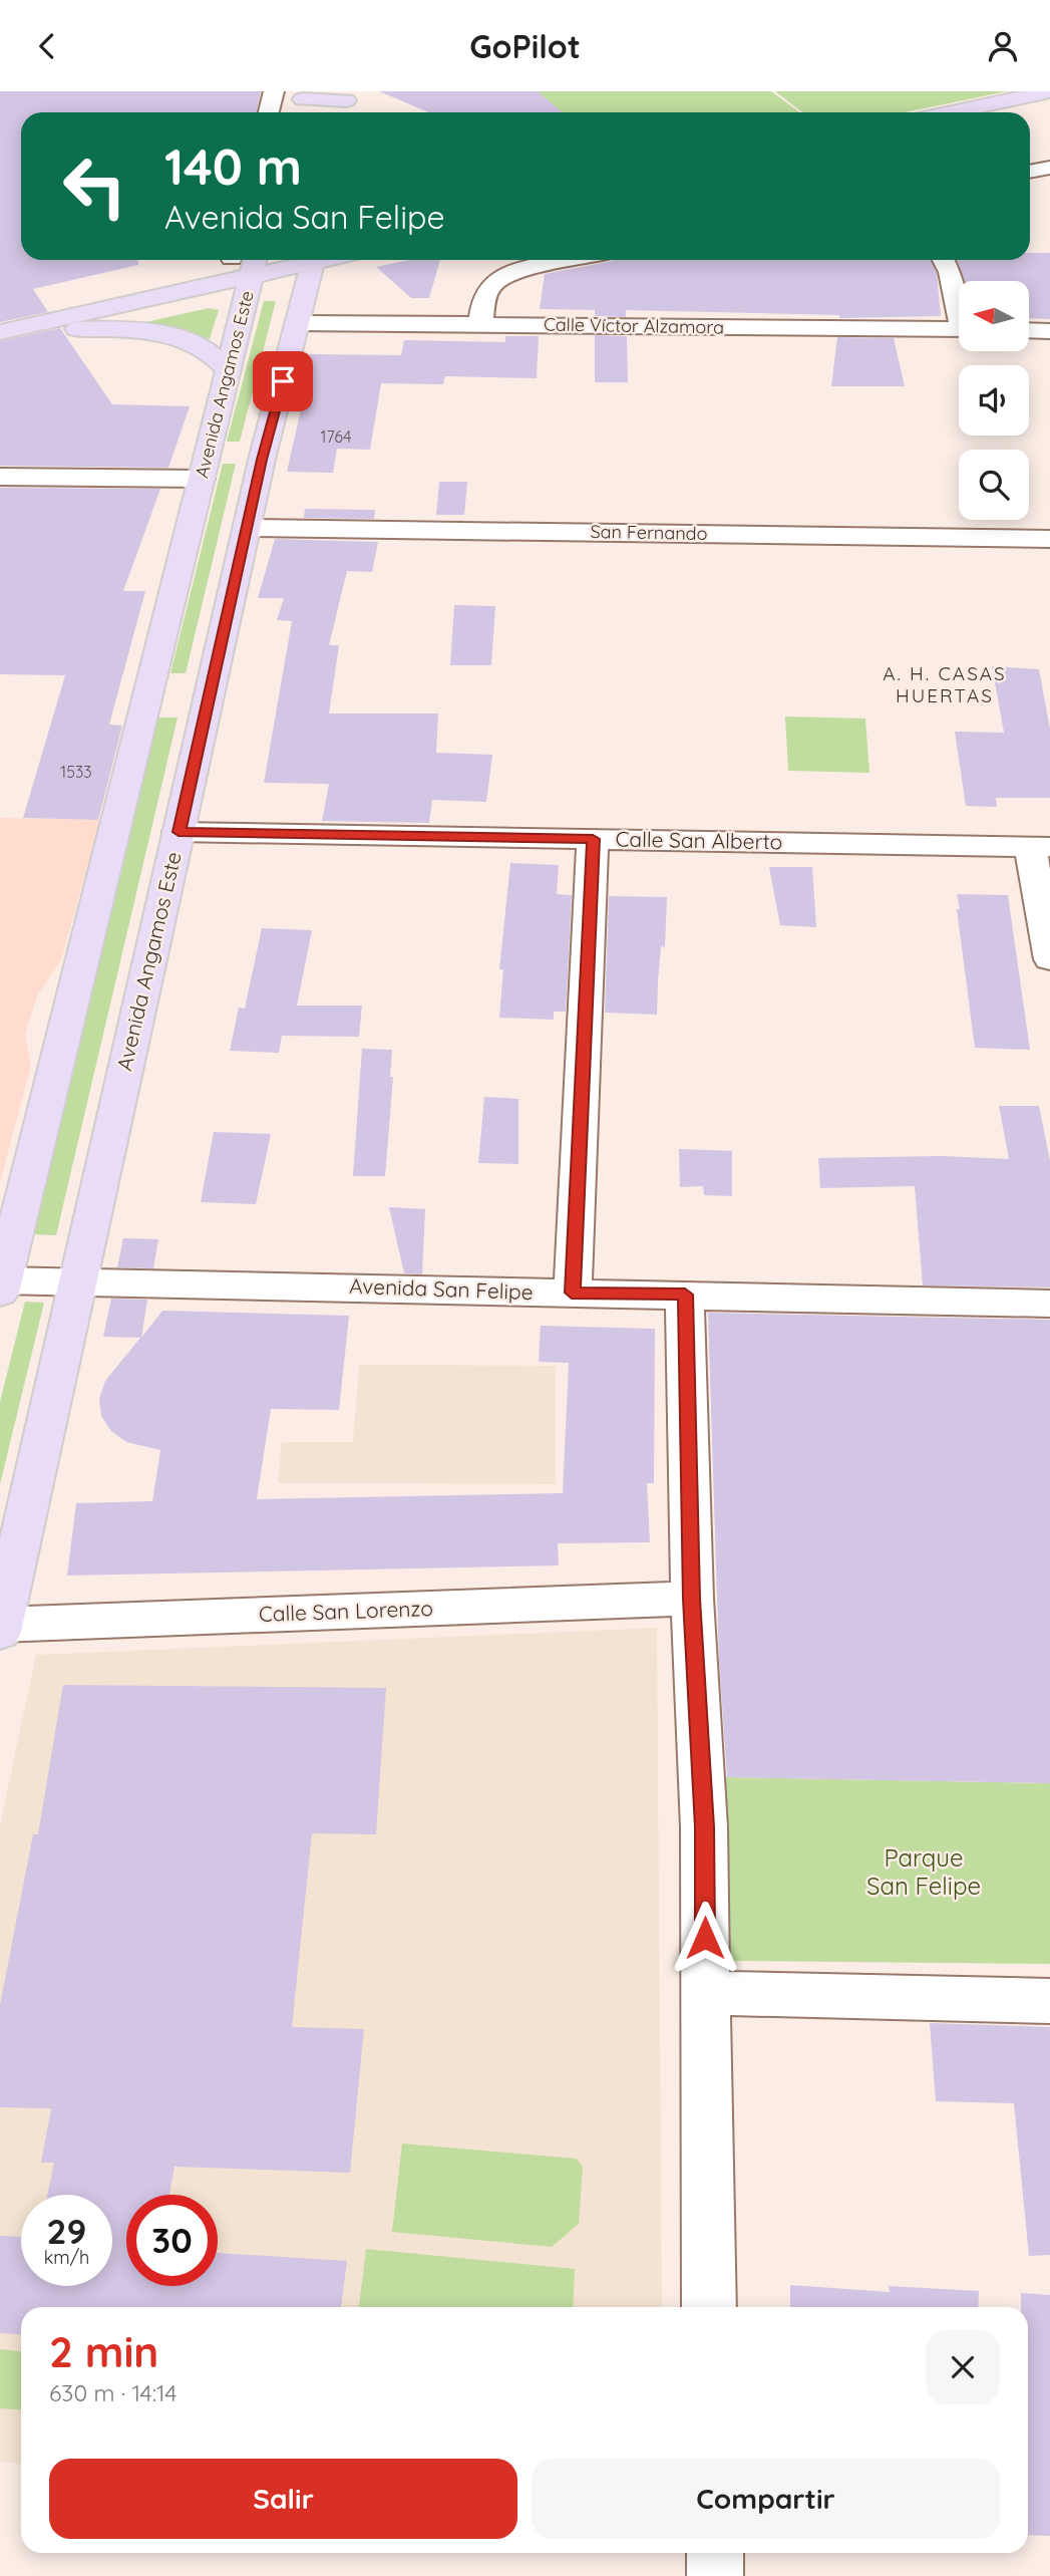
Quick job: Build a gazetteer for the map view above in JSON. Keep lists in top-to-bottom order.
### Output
{
  "streets": {
    "main road": ["Avenida Angamos Este"],
    "street": [
      "Calle Víctor Alzamora",
      "San Fernando",
      "Calle San Alberto",
      "Avenida San Felipe",
      "Calle San Lorenzo"
    ]
  },
  "crossings": [
    ["Calle Víctor Alzamora", "Avenida Angamos Este"],
    ["Avenida Angamos Este", "San Fernando"],
    ["Avenida Angamos Este", "Calle San Alberto"],
    ["Avenida Angamos Este", "Avenida San Felipe"],
    ["Avenida Angamos Este", "Calle San Lorenzo"]
  ],
  "districts": ["A. H. CASAS HUERTAS"],
  "parks": ["Parque San Felipe"],
  "house_numbers": ["1764", "1533"],
  "north": "left",
  "page": {
    "header": "GoPilot",
    "turn": ["140 m", "Avenida San Felipe"],
    "speed": "29 km/h",
    "limit": "30",
    "heading": ["2 min", "630 m · 14:14"],
    "buttons": ["Salir", "Compartir"]
  }
}
